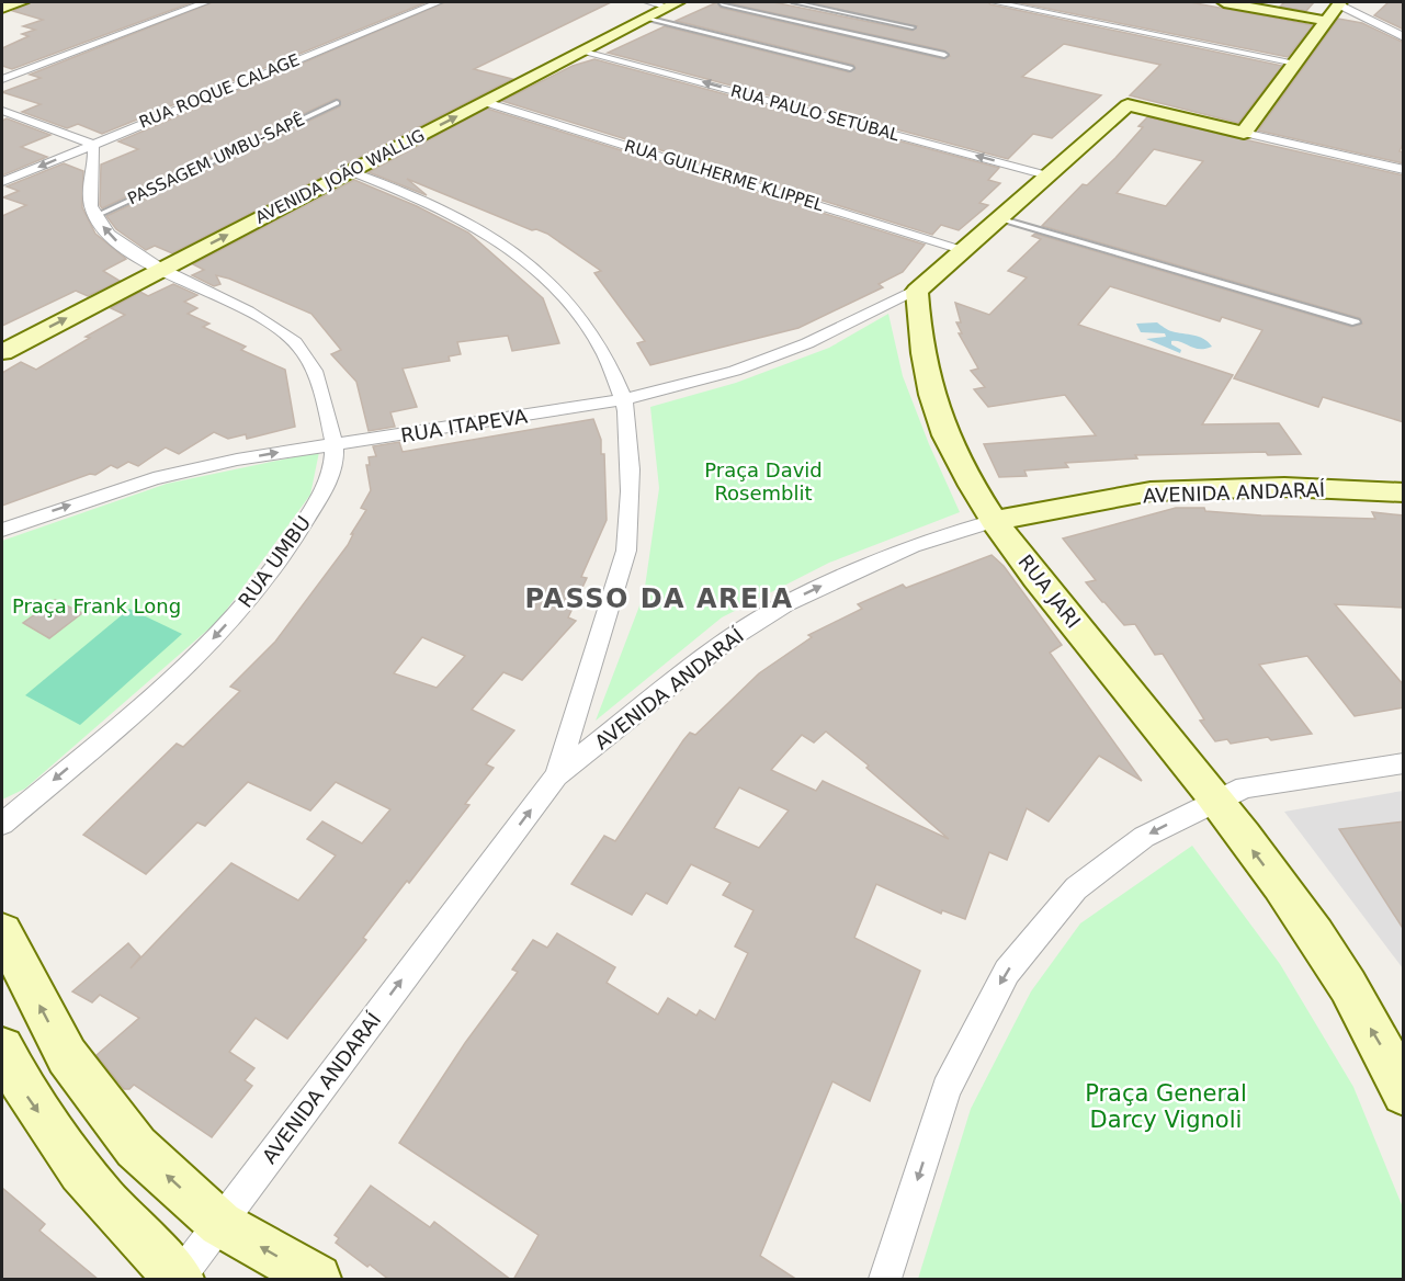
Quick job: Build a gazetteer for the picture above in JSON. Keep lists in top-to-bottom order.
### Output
{
  "streets": {
    "street": [
      "RUA ROQUE CALAGE",
      "RUA PAULO SETÚBAL",
      "RUA GUILHERME KLIPPEL",
      "AVENIDA JOÃO WALLIG",
      "RUA ITAPEVA",
      "AVENIDA ANDARAÍ",
      "RUA UMBU",
      "RUA JARI"
    ],
    "lane": ["PASSAGEM UMBU-SAPÊ"]
  },
  "crossings": [
    ["RUA ROQUE CALAGE", "RUA UMBU"],
    ["RUA PAULO SETÚBAL", "AVENIDA JOÃO WALLIG"],
    ["PASSAGEM UMBU-SAPÊ", "RUA UMBU"],
    ["RUA GUILHERME KLIPPEL", "AVENIDA JOÃO WALLIG"],
    ["AVENIDA JOÃO WALLIG", "RUA UMBU"],
    ["RUA ITAPEVA", "RUA UMBU"],
    ["RUA ITAPEVA", "RUA JARI"],
    ["AVENIDA ANDARAÍ", "RUA JARI"]
  ],
  "one_way": [
    "RUA PAULO SETÚBAL",
    "RUA ITAPEVA",
    "AVENIDA ANDARAÍ",
    "RUA UMBU",
    "RUA JARI"
  ],
  "districts": ["PASSO DA AREIA"],
  "parks": ["Praça David Rosemblit", "Praça Frank Long", "Praça General Darcy Vignoli"]
}
